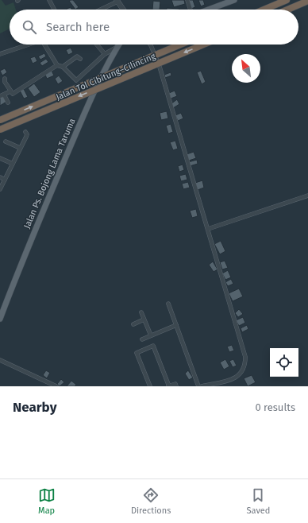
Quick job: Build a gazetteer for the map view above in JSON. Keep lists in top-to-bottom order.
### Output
{
  "streets": {
    "highway": ["Jalan Tol Cibitung–Cilincing"],
    "main road": ["Jalan Ps. Bojong Lama Taruma"]
  },
  "north": "top left",
  "page": {
    "search": "Search here",
    "heading": ["Nearby", "0 results"],
    "nav": ["Map", "Directions", "Saved"]
  }
}
